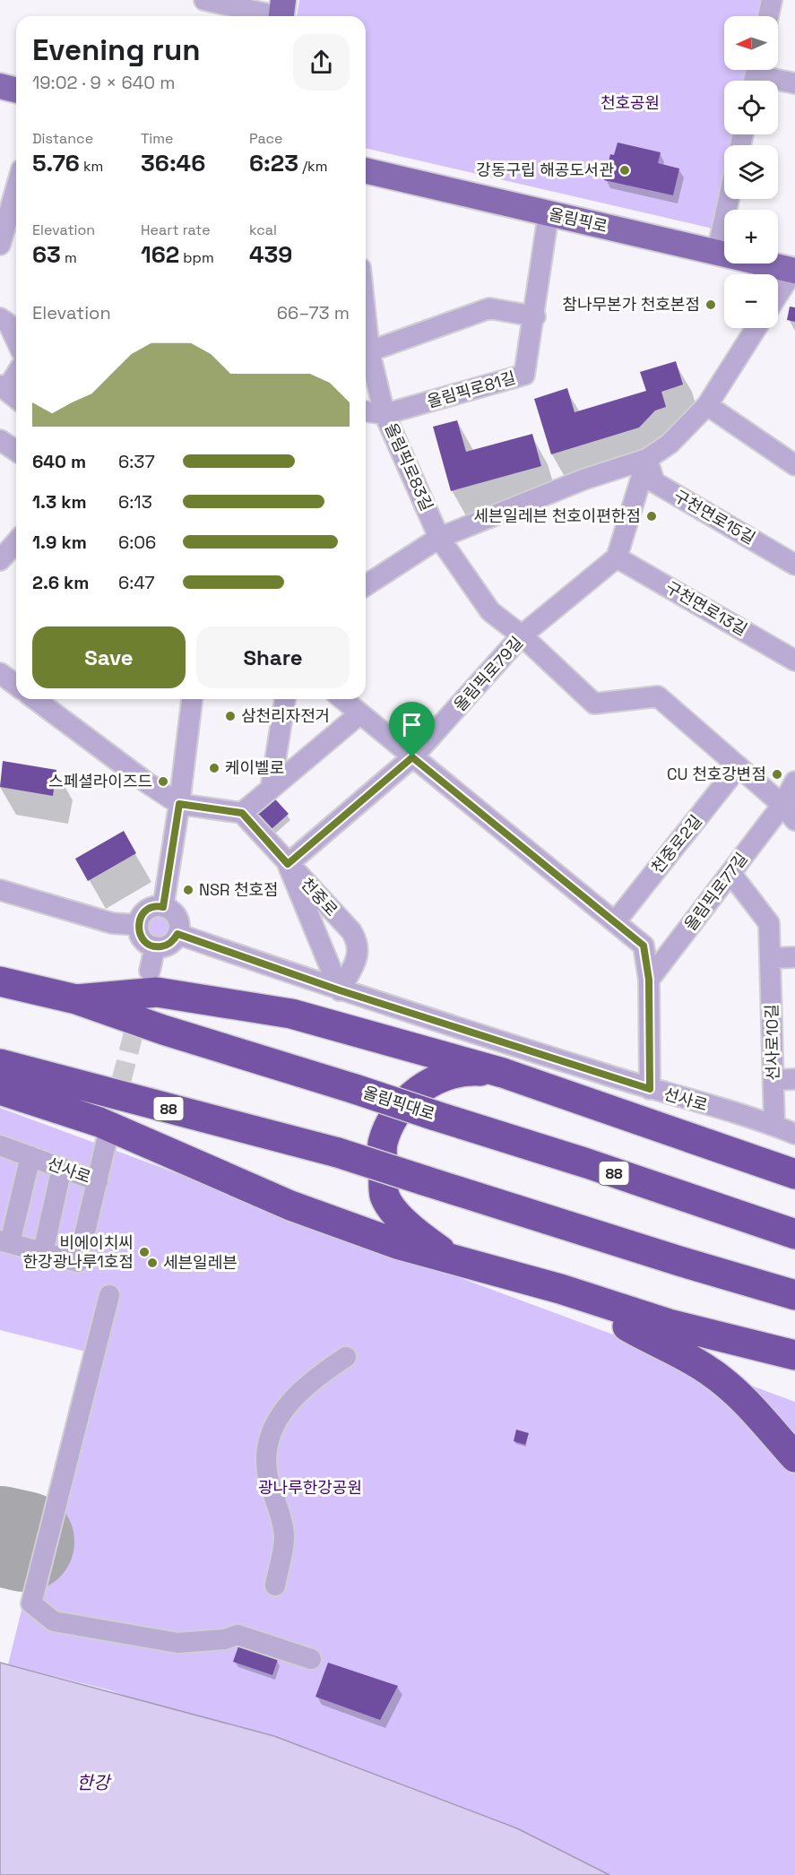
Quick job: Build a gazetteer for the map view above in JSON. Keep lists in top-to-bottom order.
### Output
{
  "streets": {
    "highway": ["올림픽대로", "88"],
    "main road": ["올림픽로"],
    "street": [
      "올림픽로81길",
      "올림픽로83길",
      "구천면로15길",
      "구천면로13길",
      "올림픽로79길",
      "천중로2길",
      "올림픽로77길",
      "천중로",
      "선사로10길",
      "선사로"
    ]
  },
  "crossings": [
    ["올림픽로", "올림픽로81길"],
    ["올림픽로81길", "올림픽로83길"],
    ["올림픽로83길", "올림픽로79길"],
    ["구천면로13길", "올림픽로79길"],
    ["올림픽로79길", "천중로"],
    ["올림픽로77길", "선사로10길"],
    ["천중로", "선사로"],
    ["선사로10길", "선사로"]
  ],
  "water": ["한강"],
  "parks": ["천호공원", "광나루한강공원"],
  "places": [
    "강동구립 해공도서관",
    "참나무본가 천호본점",
    "세븐일레븐 천호이편한점",
    "삼천리자전거",
    "케이벨로",
    "CU 천호강변점",
    "스페셜라이즈드",
    "NSR 천호점",
    "비에이치씨 한강광나루1호점",
    "세븐일레븐"
  ],
  "north": "left",
  "page": {
    "map_buttons": ["+", "−"],
    "heading": ["Evening run", "19:02 · 9 × 640 m"],
    "stats": [
      ["Distance", "5.76 km"],
      ["Time", "36:46"],
      ["Pace", "6:23 /km"],
      ["Elevation", "63 m"],
      ["Heart rate", "162 bpm"],
      ["kcal", "439"]
    ],
    "chart": ["Elevation", "66–73 m"],
    "list": [
      {
        "name": "640 m",
        "note": "6:37"
      },
      {
        "name": "1.3 km",
        "note": "6:13"
      },
      {
        "name": "1.9 km",
        "note": "6:06"
      },
      {
        "name": "2.6 km",
        "note": "6:47"
      }
    ],
    "buttons": ["Save", "Share"]
  }
}
